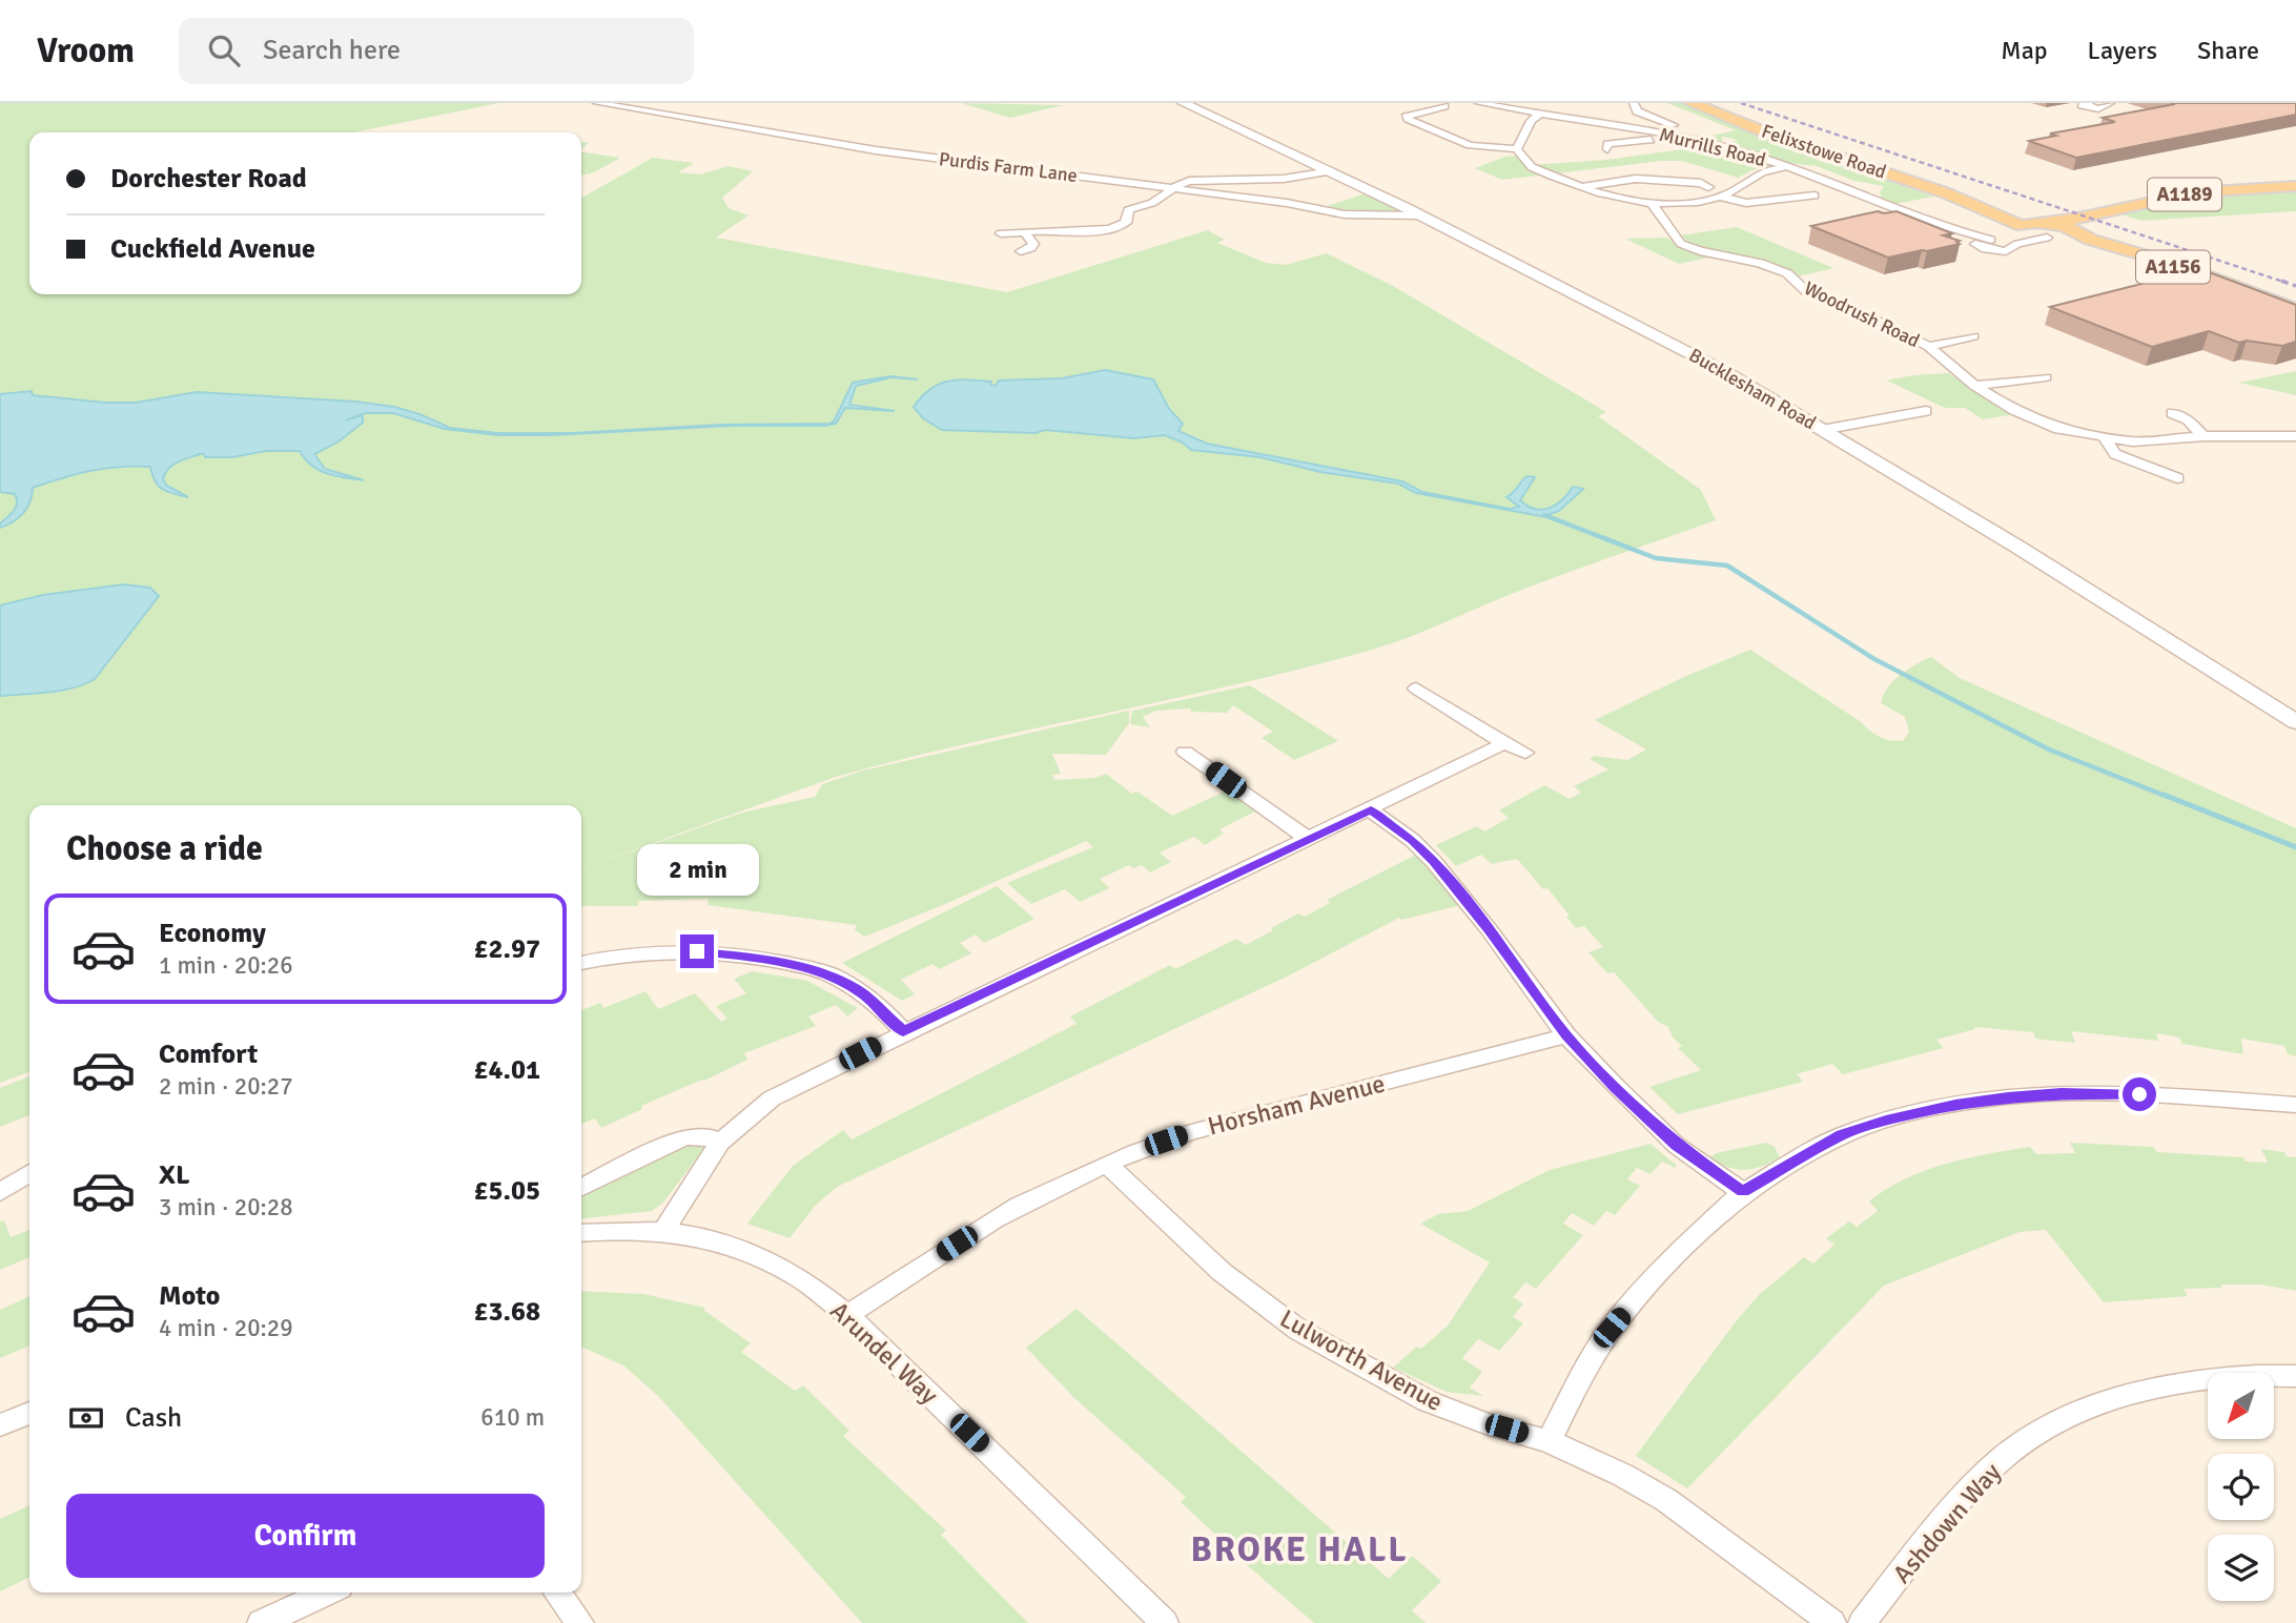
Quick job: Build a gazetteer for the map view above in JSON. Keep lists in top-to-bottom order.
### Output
{
  "streets": {
    "main road": ["Felixstowe Road", "A1189", "A1156"],
    "street": [
      "Murrills Road",
      "Purdis Farm Lane",
      "Woodrush Road",
      "Bucklesham Road",
      "Horsham Avenue",
      "Arundel Way",
      "Lulworth Avenue",
      "Ashdown Way"
    ]
  },
  "crossings": [
    ["Felixstowe Road", "A1189"],
    ["Purdis Farm Lane", "Bucklesham Road"],
    ["Horsham Avenue", "Arundel Way"],
    ["Horsham Avenue", "Lulworth Avenue"]
  ],
  "districts": ["BROKE HALL"],
  "north": "bottom left",
  "page": {
    "header": "Vroom",
    "search": "Search here",
    "nav": ["Map", "Layers", "Share"],
    "banner": ["Dorchester Road", "Cuckfield Avenue"],
    "heading": "Choose a ride",
    "bubble": "2 min",
    "list": [
      {
        "name": "Economy",
        "note": "1 min · 20:26",
        "value": "£2.97"
      },
      {
        "name": "Comfort",
        "note": "2 min · 20:27",
        "value": "£4.01"
      },
      {
        "name": "XL",
        "note": "3 min · 20:28",
        "value": "£5.05"
      },
      {
        "name": "Moto",
        "note": "4 min · 20:29",
        "value": "£3.68"
      }
    ],
    "pay": ["Cash", "610 m"],
    "buttons": "Confirm"
  }
}
